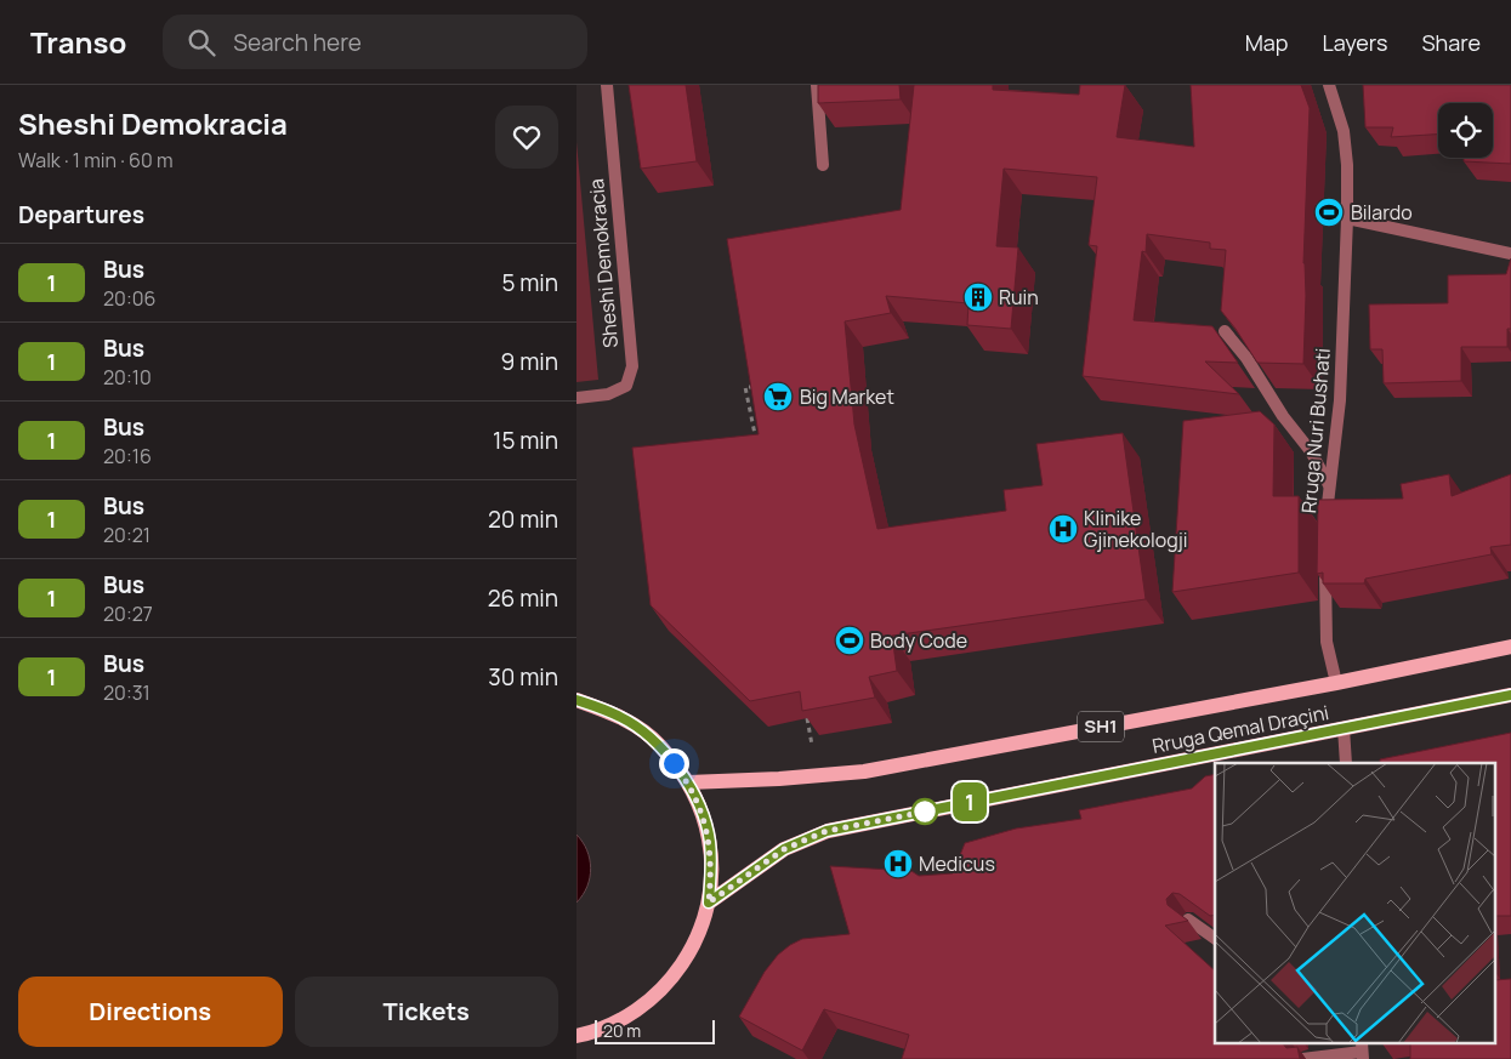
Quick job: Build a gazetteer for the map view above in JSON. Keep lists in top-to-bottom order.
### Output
{
  "streets": {
    "main road": ["SH1", "Rruga Qemal Draçini"],
    "street": ["Sheshi Demokracia", "Rruga Nuri Bushati"]
  },
  "places": {
    "sports": ["Bilardo", "Body Code"],
    "building": ["Ruin"],
    "supermarket": ["Big Market"],
    "hospital": ["Klinike Gjinekologji", "Medicus"]
  },
  "lines": ["bus line 1"],
  "scale_bar": "20 m",
  "page": {
    "header": "Transo",
    "search": "Search here",
    "nav": ["Map", "Layers", "Share"],
    "heading": [
      ["Sheshi Demokracia", "Walk · 1 min · 60 m"],
      "Departures"
    ],
    "on_map": "1",
    "list": [
      {
        "mark": "1",
        "name": "Bus",
        "note": "20:06",
        "value": "5 min"
      },
      {
        "mark": "1",
        "name": "Bus",
        "note": "20:10",
        "value": "9 min"
      },
      {
        "mark": "1",
        "name": "Bus",
        "note": "20:16",
        "value": "15 min"
      },
      {
        "mark": "1",
        "name": "Bus",
        "note": "20:21",
        "value": "20 min"
      },
      {
        "mark": "1",
        "name": "Bus",
        "note": "20:27",
        "value": "26 min"
      },
      {
        "mark": "1",
        "name": "Bus",
        "note": "20:31",
        "value": "30 min"
      }
    ],
    "buttons": ["Directions", "Tickets"],
    "scale": "20 m"
  }
}
